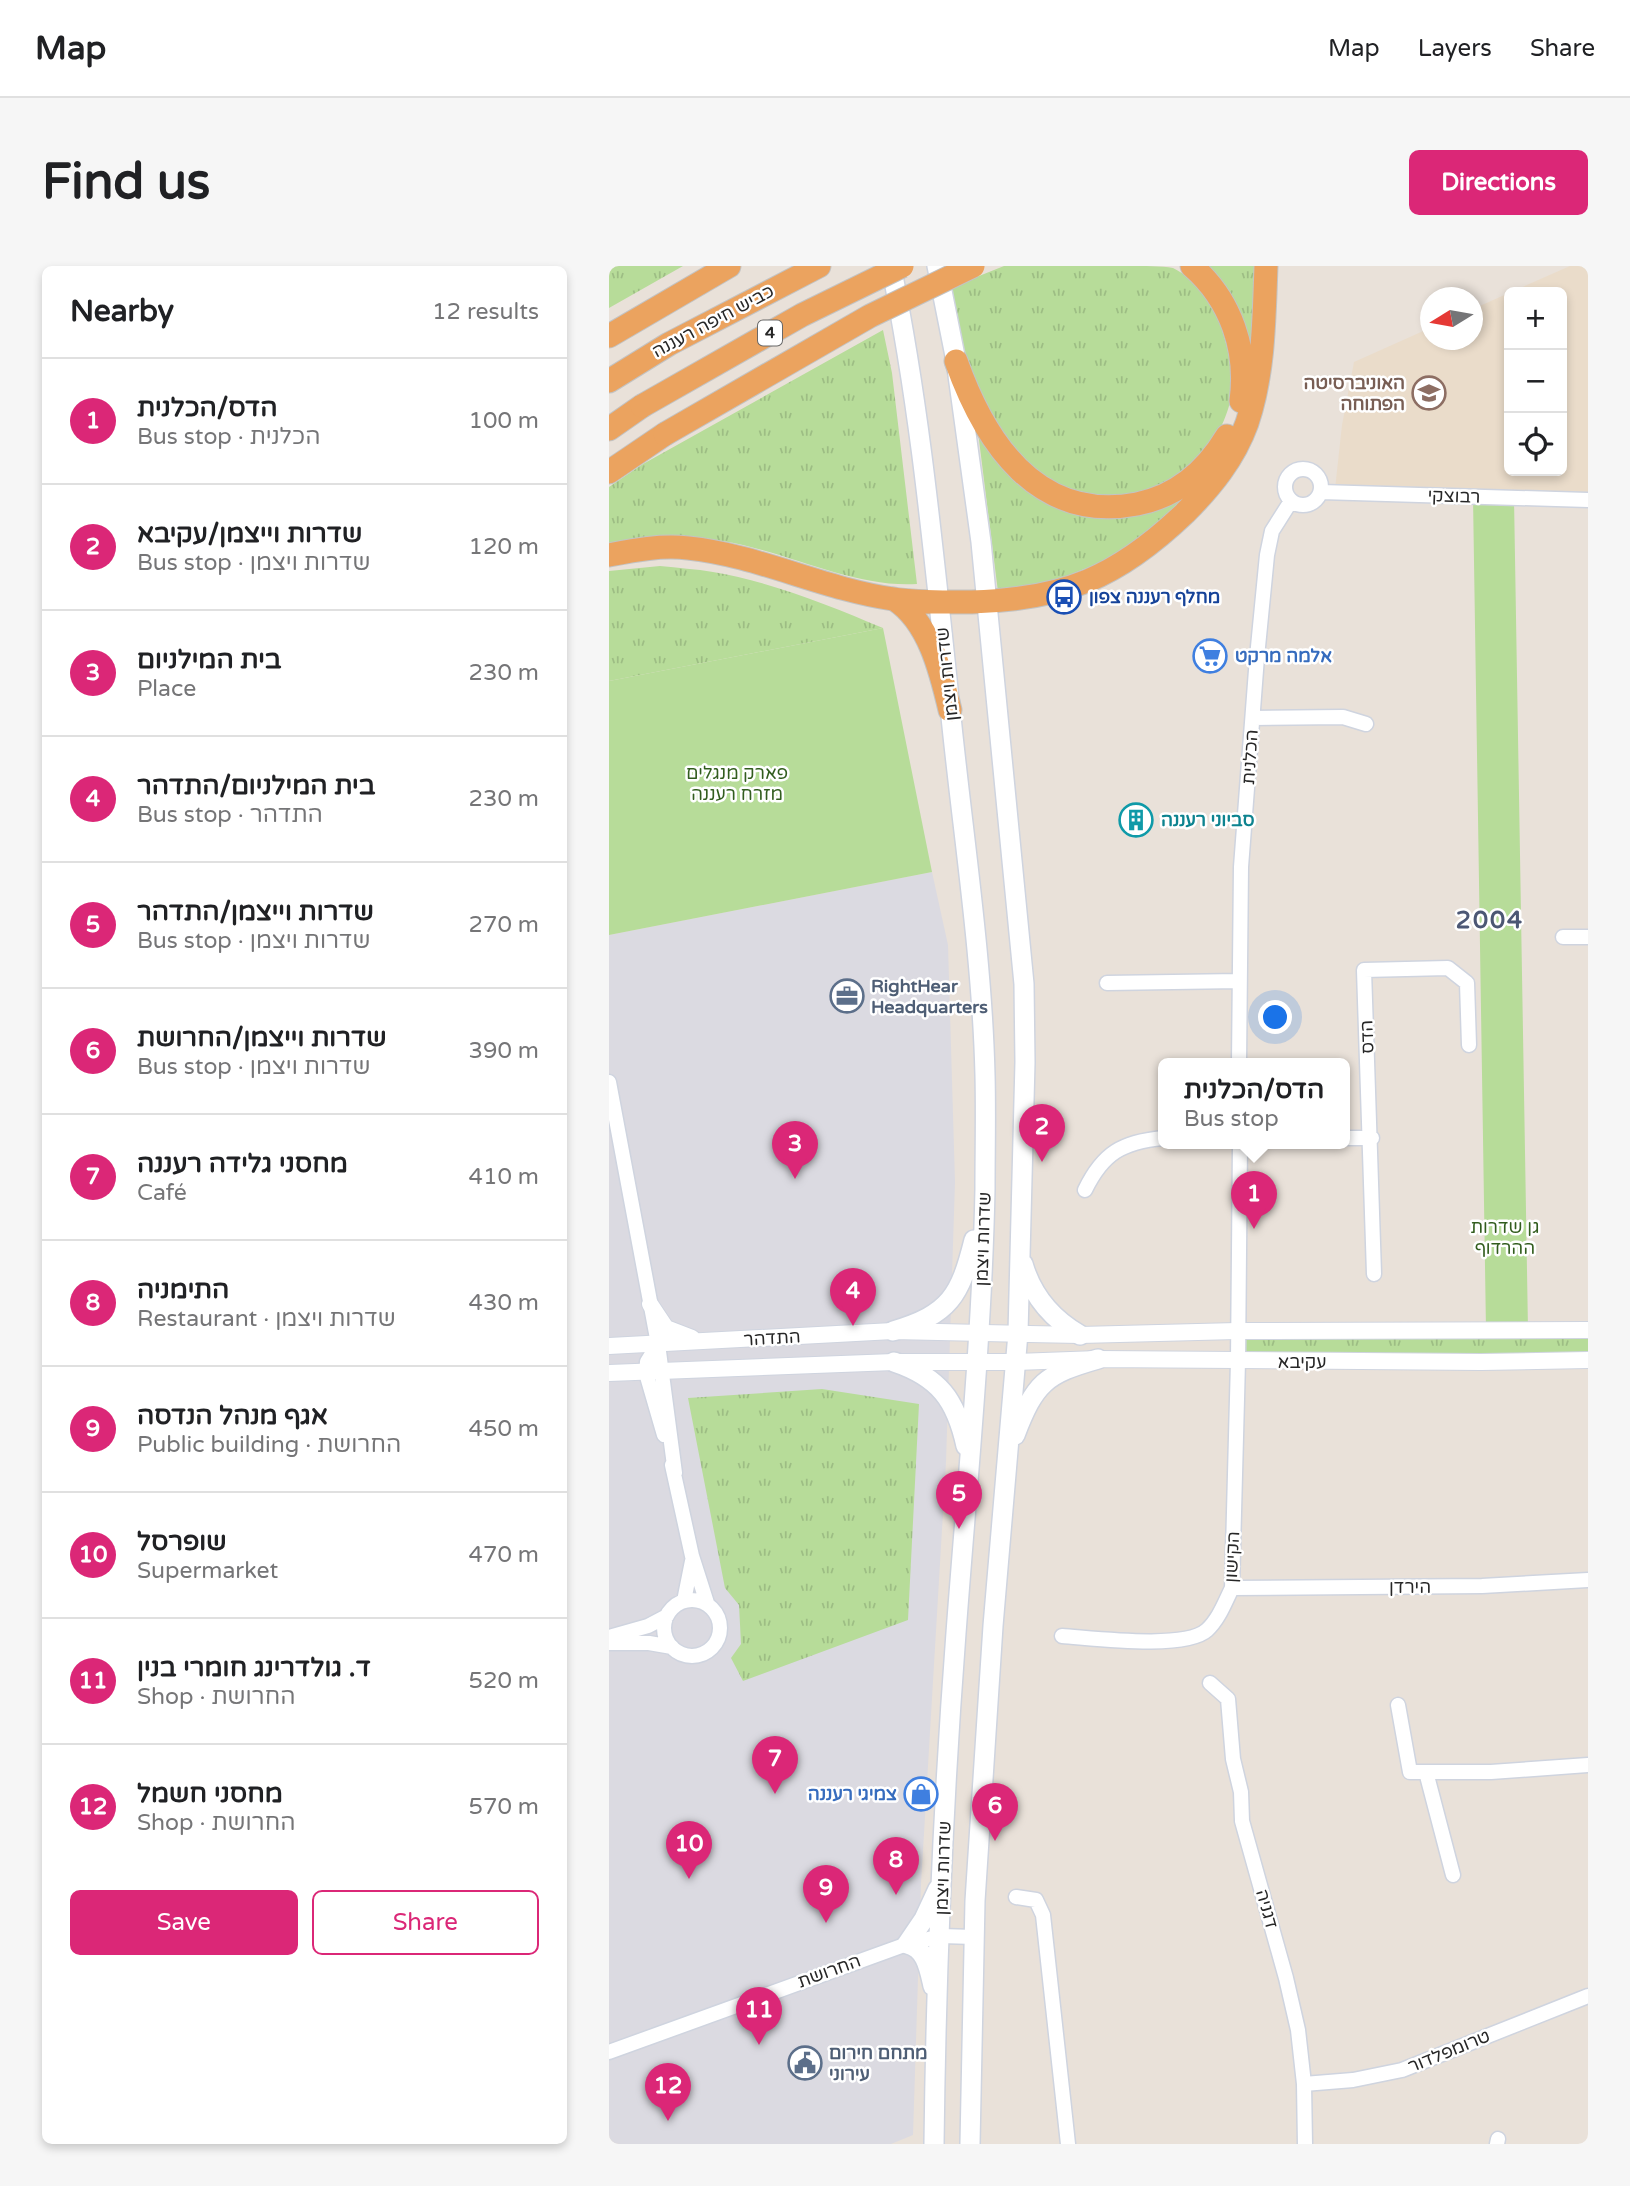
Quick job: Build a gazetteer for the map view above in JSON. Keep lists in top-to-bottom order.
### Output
{
  "streets": {
    "highway": ["כביש חיפה רעננה", "4"],
    "main road": ["שדרות ויצמן"],
    "street": [
      "רבוצקי",
      "הכלנית",
      "הדס",
      "התדהר",
      "עקיבא",
      "הקישון",
      "הירדן",
      "דגניה",
      "החרושת",
      "טרומפלדור"
    ]
  },
  "crossings": [
    ["רבוצקי", "הכלנית"],
    ["שדרות ויצמן", "התדהר"],
    ["שדרות ויצמן", "עקיבא"],
    ["שדרות ויצמן", "החרושת"],
    ["התדהר", "עקיבא"],
    ["עקיבא", "הקישון"],
    ["הקישון", "הירדן"],
    ["דגניה", "טרומפלדור"]
  ],
  "districts": ["2004"],
  "parks": ["פארק מנגלים מזרח רעננה", "גן שדרות ההרדוף"],
  "places": {
    "school or university": ["האוניברסיטה הפתוחה"],
    "bus stop": ["מחלף רעננה צפון"],
    "supermarket": ["אלמה מרקט"],
    "building": ["סביוני רעננה"],
    "office": ["RightHear Headquarters"],
    "shop": ["צמיגי רעננה"],
    "public building": ["מתחם חירום עירוני"]
  },
  "north": "left",
  "page": {
    "header": "Map",
    "nav": ["Map", "Layers", "Share"],
    "buttons": [
      "Directions",
      ["Save", "Share"]
    ],
    "title": "Find us",
    "heading": ["Nearby", "12 results"],
    "map_buttons": ["+", "−"],
    "list": [
      {
        "mark": "1",
        "name": "הדס/הכלנית",
        "note": "Bus stop · הכלנית",
        "value": "100 m"
      },
      {
        "mark": "2",
        "name": "שדרות וייצמן/עקיבא",
        "note": "Bus stop · שדרות ויצמן",
        "value": "120 m"
      },
      {
        "mark": "3",
        "name": "בית המילניום",
        "note": "Place",
        "value": "230 m"
      },
      {
        "mark": "4",
        "name": "בית המילניום/התדהר",
        "note": "Bus stop · התדהר",
        "value": "230 m"
      },
      {
        "mark": "5",
        "name": "שדרות וייצמן/התדהר",
        "note": "Bus stop · שדרות ויצמן",
        "value": "270 m"
      },
      {
        "mark": "6",
        "name": "שדרות וייצמן/החרושת",
        "note": "Bus stop · שדרות ויצמן",
        "value": "390 m"
      },
      {
        "mark": "7",
        "name": "מחסני גלידה רעננה",
        "note": "Café",
        "value": "410 m"
      },
      {
        "mark": "8",
        "name": "התימניה",
        "note": "Restaurant · שדרות ויצמן",
        "value": "430 m"
      },
      {
        "mark": "9",
        "name": "אגף מנהל הנדסה",
        "note": "Public building · החרושת",
        "value": "450 m"
      },
      {
        "mark": "10",
        "name": "שופרסל",
        "note": "Supermarket",
        "value": "470 m"
      },
      {
        "mark": "11",
        "name": "ד. גולדרינג חומרי בנין",
        "note": "Shop · החרושת",
        "value": "520 m"
      },
      {
        "mark": "12",
        "name": "מחסני חשמל",
        "note": "Shop · החרושת",
        "value": "570 m"
      }
    ],
    "popup": ["הדס/הכלנית", "Bus stop"],
    "pins": [
      "2",
      "3",
      "1",
      "4",
      "5",
      "7",
      "6",
      "10",
      "8",
      "9",
      "11",
      "12"
    ]
  }
}
